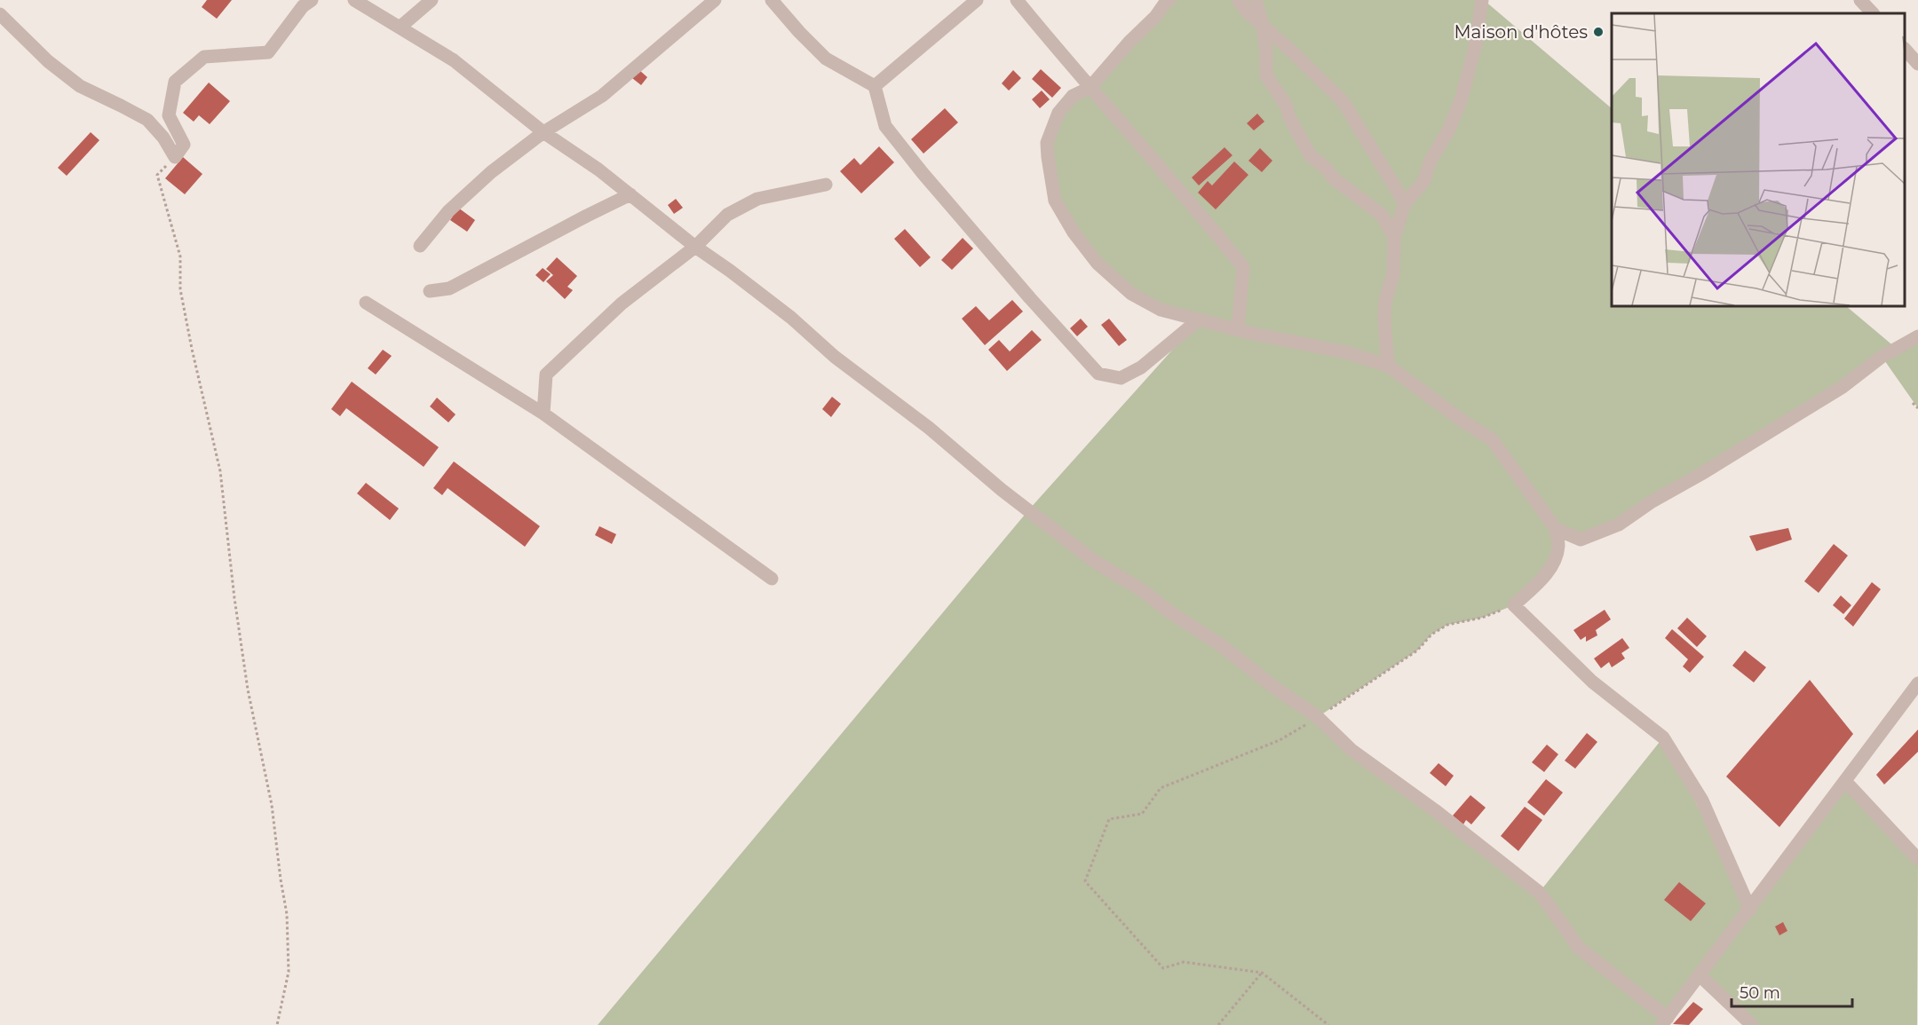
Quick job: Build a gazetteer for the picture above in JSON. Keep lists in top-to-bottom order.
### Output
{
  "places": ["Maison d'hôtes"],
  "scale_bar": "50 m"
}
